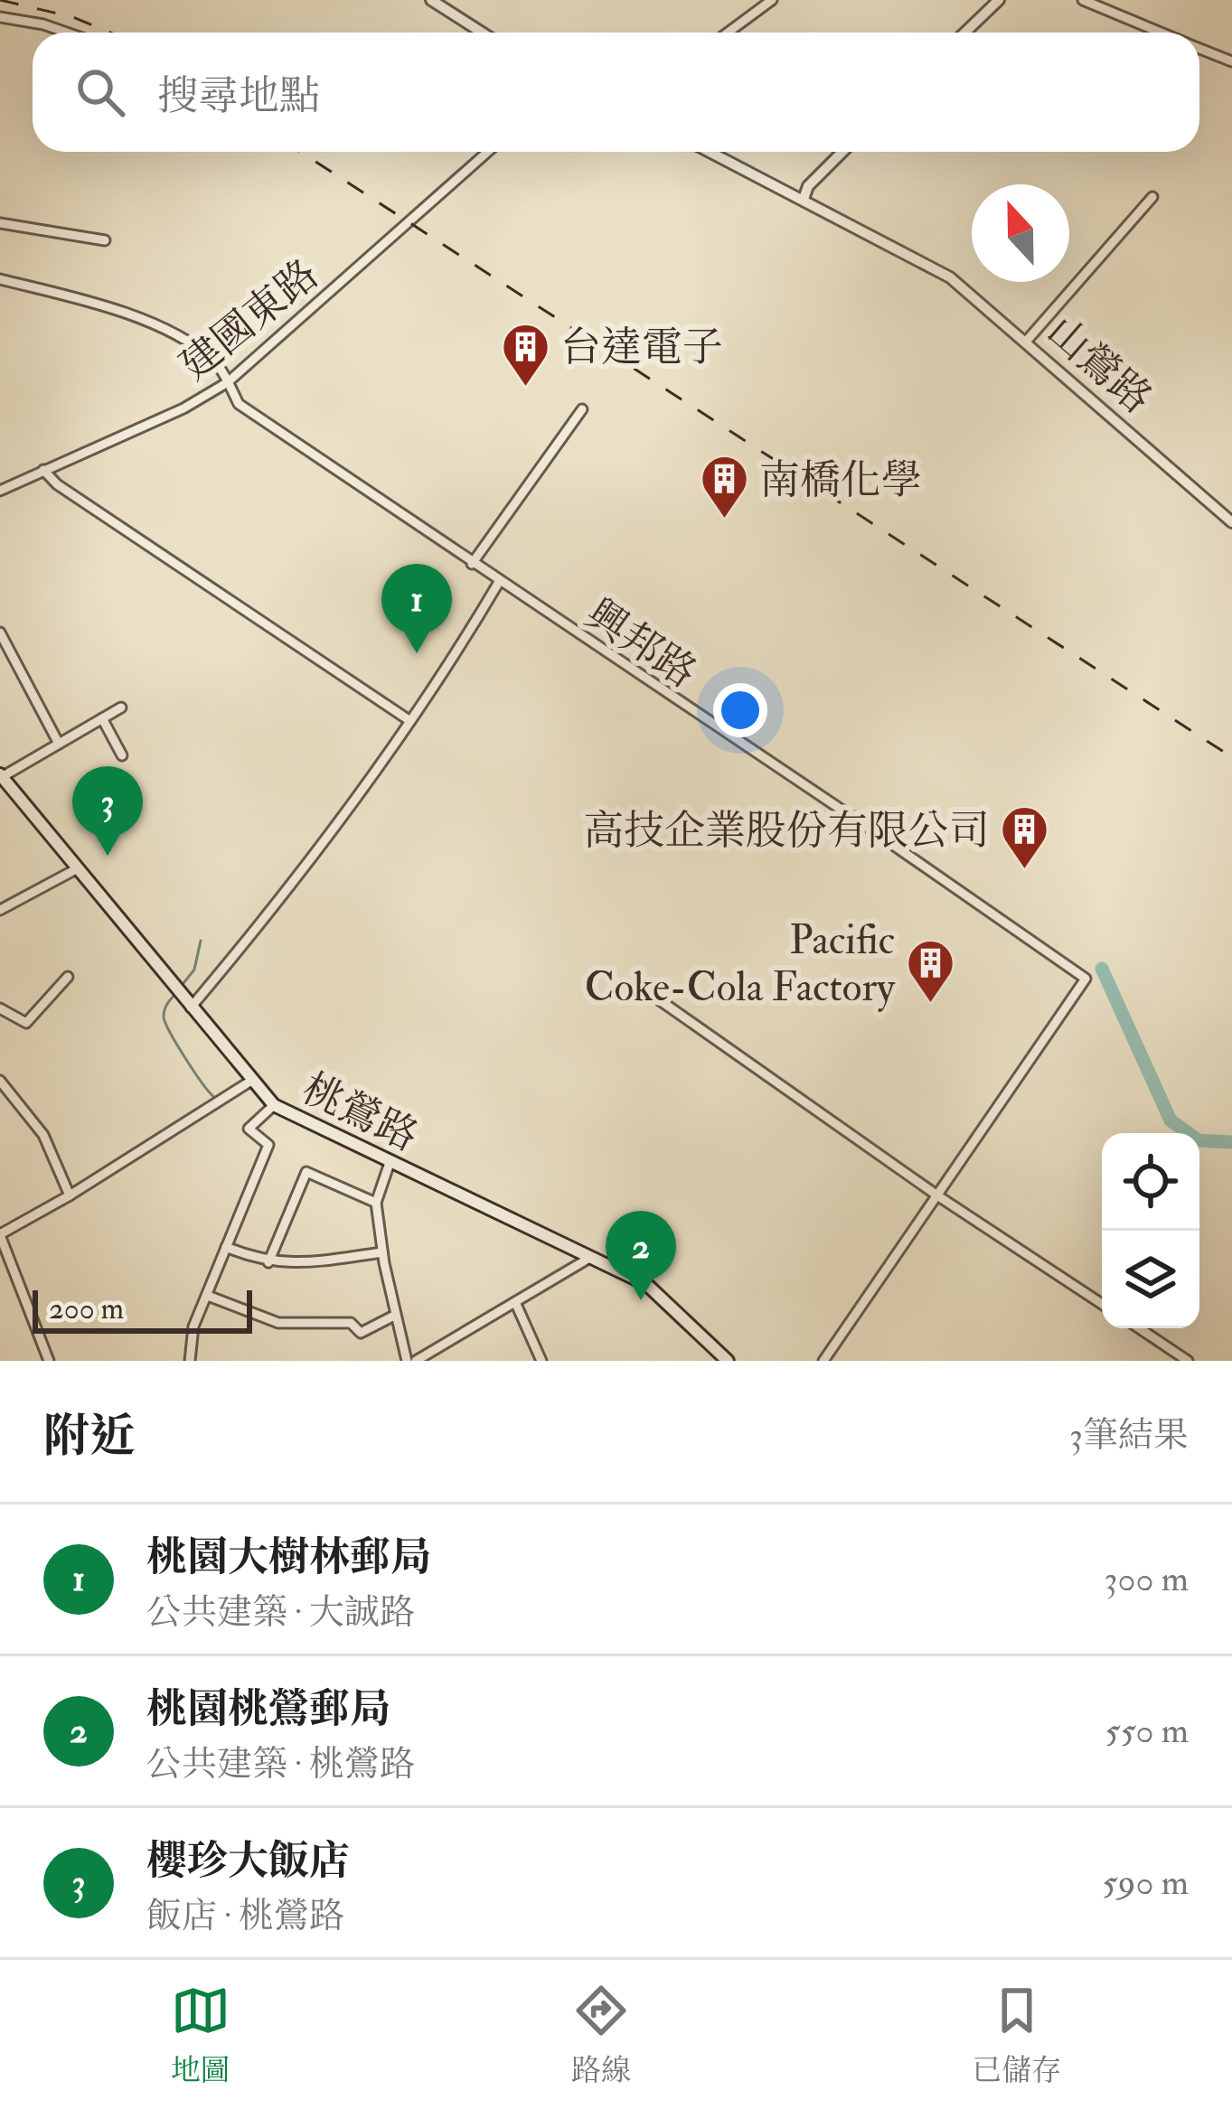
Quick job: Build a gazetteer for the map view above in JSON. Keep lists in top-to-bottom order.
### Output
{
  "streets": {
    "main road": ["桃鶯路"],
    "street": ["建國東路", "山鶯路", "興邦路"]
  },
  "crossings": [
    ["建國東路", "興邦路"]
  ],
  "places": {
    "building": [
      "台達電子",
      "南橋化學",
      "高技企業股份有限公司",
      "Pacific Coke-Cola Factory"
    ]
  },
  "scale_bar": "200 m",
  "north": "top",
  "page": {
    "search": "搜尋地點",
    "pins": ["1", "3", "2"],
    "scale": "200 m",
    "heading": ["附近", "3筆結果"],
    "list": [
      {
        "mark": "1",
        "name": "桃園大樹林郵局",
        "note": "公共建築 · 大誠路",
        "value": "300 m"
      },
      {
        "mark": "2",
        "name": "桃園桃鶯郵局",
        "note": "公共建築 · 桃鶯路",
        "value": "550 m"
      },
      {
        "mark": "3",
        "name": "櫻珍大飯店",
        "note": "飯店 · 桃鶯路",
        "value": "590 m"
      }
    ],
    "nav": ["地圖", "路線", "已儲存"]
  }
}
